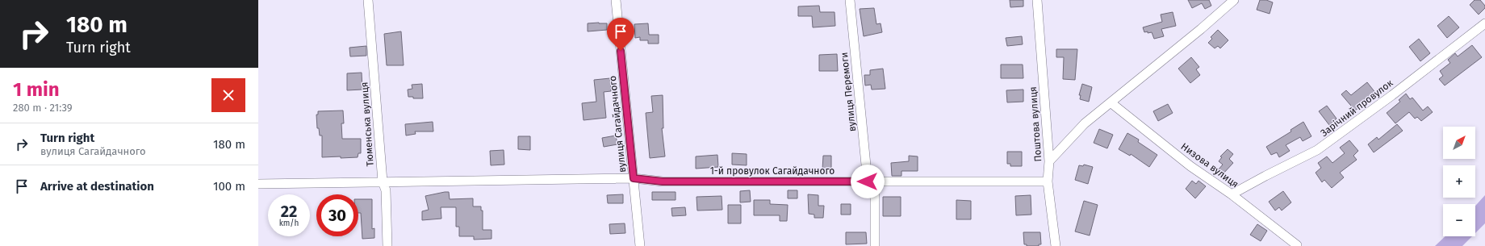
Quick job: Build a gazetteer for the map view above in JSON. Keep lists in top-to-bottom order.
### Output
{
  "streets": {
    "street": [
      "вулиця Перемоги",
      "Зарічний провулок",
      "Тюменська вулиця",
      "вулиця Сагайдачного",
      "Поштова вулиця",
      "Низова вулиця",
      "1-й провулок Сагайдачного"
    ]
  },
  "crossings": [
    ["вулиця Перемоги", "1-й провулок Сагайдачного"],
    ["Зарічний провулок", "Низова вулиця"],
    ["Тюменська вулиця", "1-й провулок Сагайдачного"],
    ["вулиця Сагайдачного", "1-й провулок Сагайдачного"],
    ["Поштова вулиця", "1-й провулок Сагайдачного"]
  ],
  "north": "top right",
  "page": {
    "turn": ["180 m", "Turn right"],
    "heading": ["1 min", "280 m · 21:39"],
    "list": [
      {
        "name": "Turn right",
        "note": "вулиця Сагайдачного",
        "value": "180 m"
      },
      {
        "name": "Arrive at destination",
        "value": "100 m"
      }
    ],
    "map_buttons": ["+", "−"],
    "speed": "22 km/h",
    "limit": "30"
  }
}
